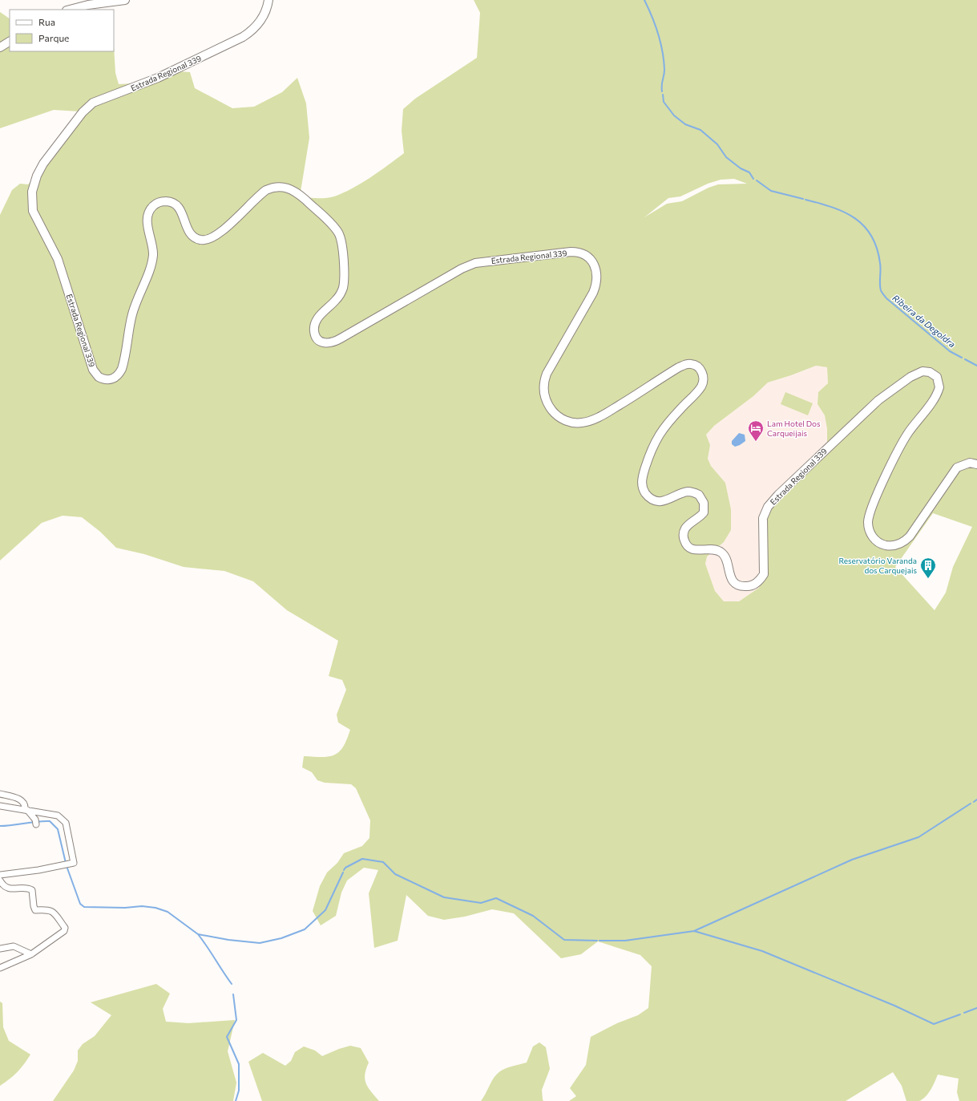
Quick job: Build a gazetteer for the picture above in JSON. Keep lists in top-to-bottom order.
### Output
{
  "streets": {
    "main road": ["Estrada Regional 339"]
  },
  "water": ["Ribeira da Degoldra"],
  "places": {
    "hotel": ["Lam Hotel Dos Carqueijais"],
    "building": ["Reservatório Varanda dos Carquejais"]
  },
  "legend": ["Rua", "Parque"]
}
